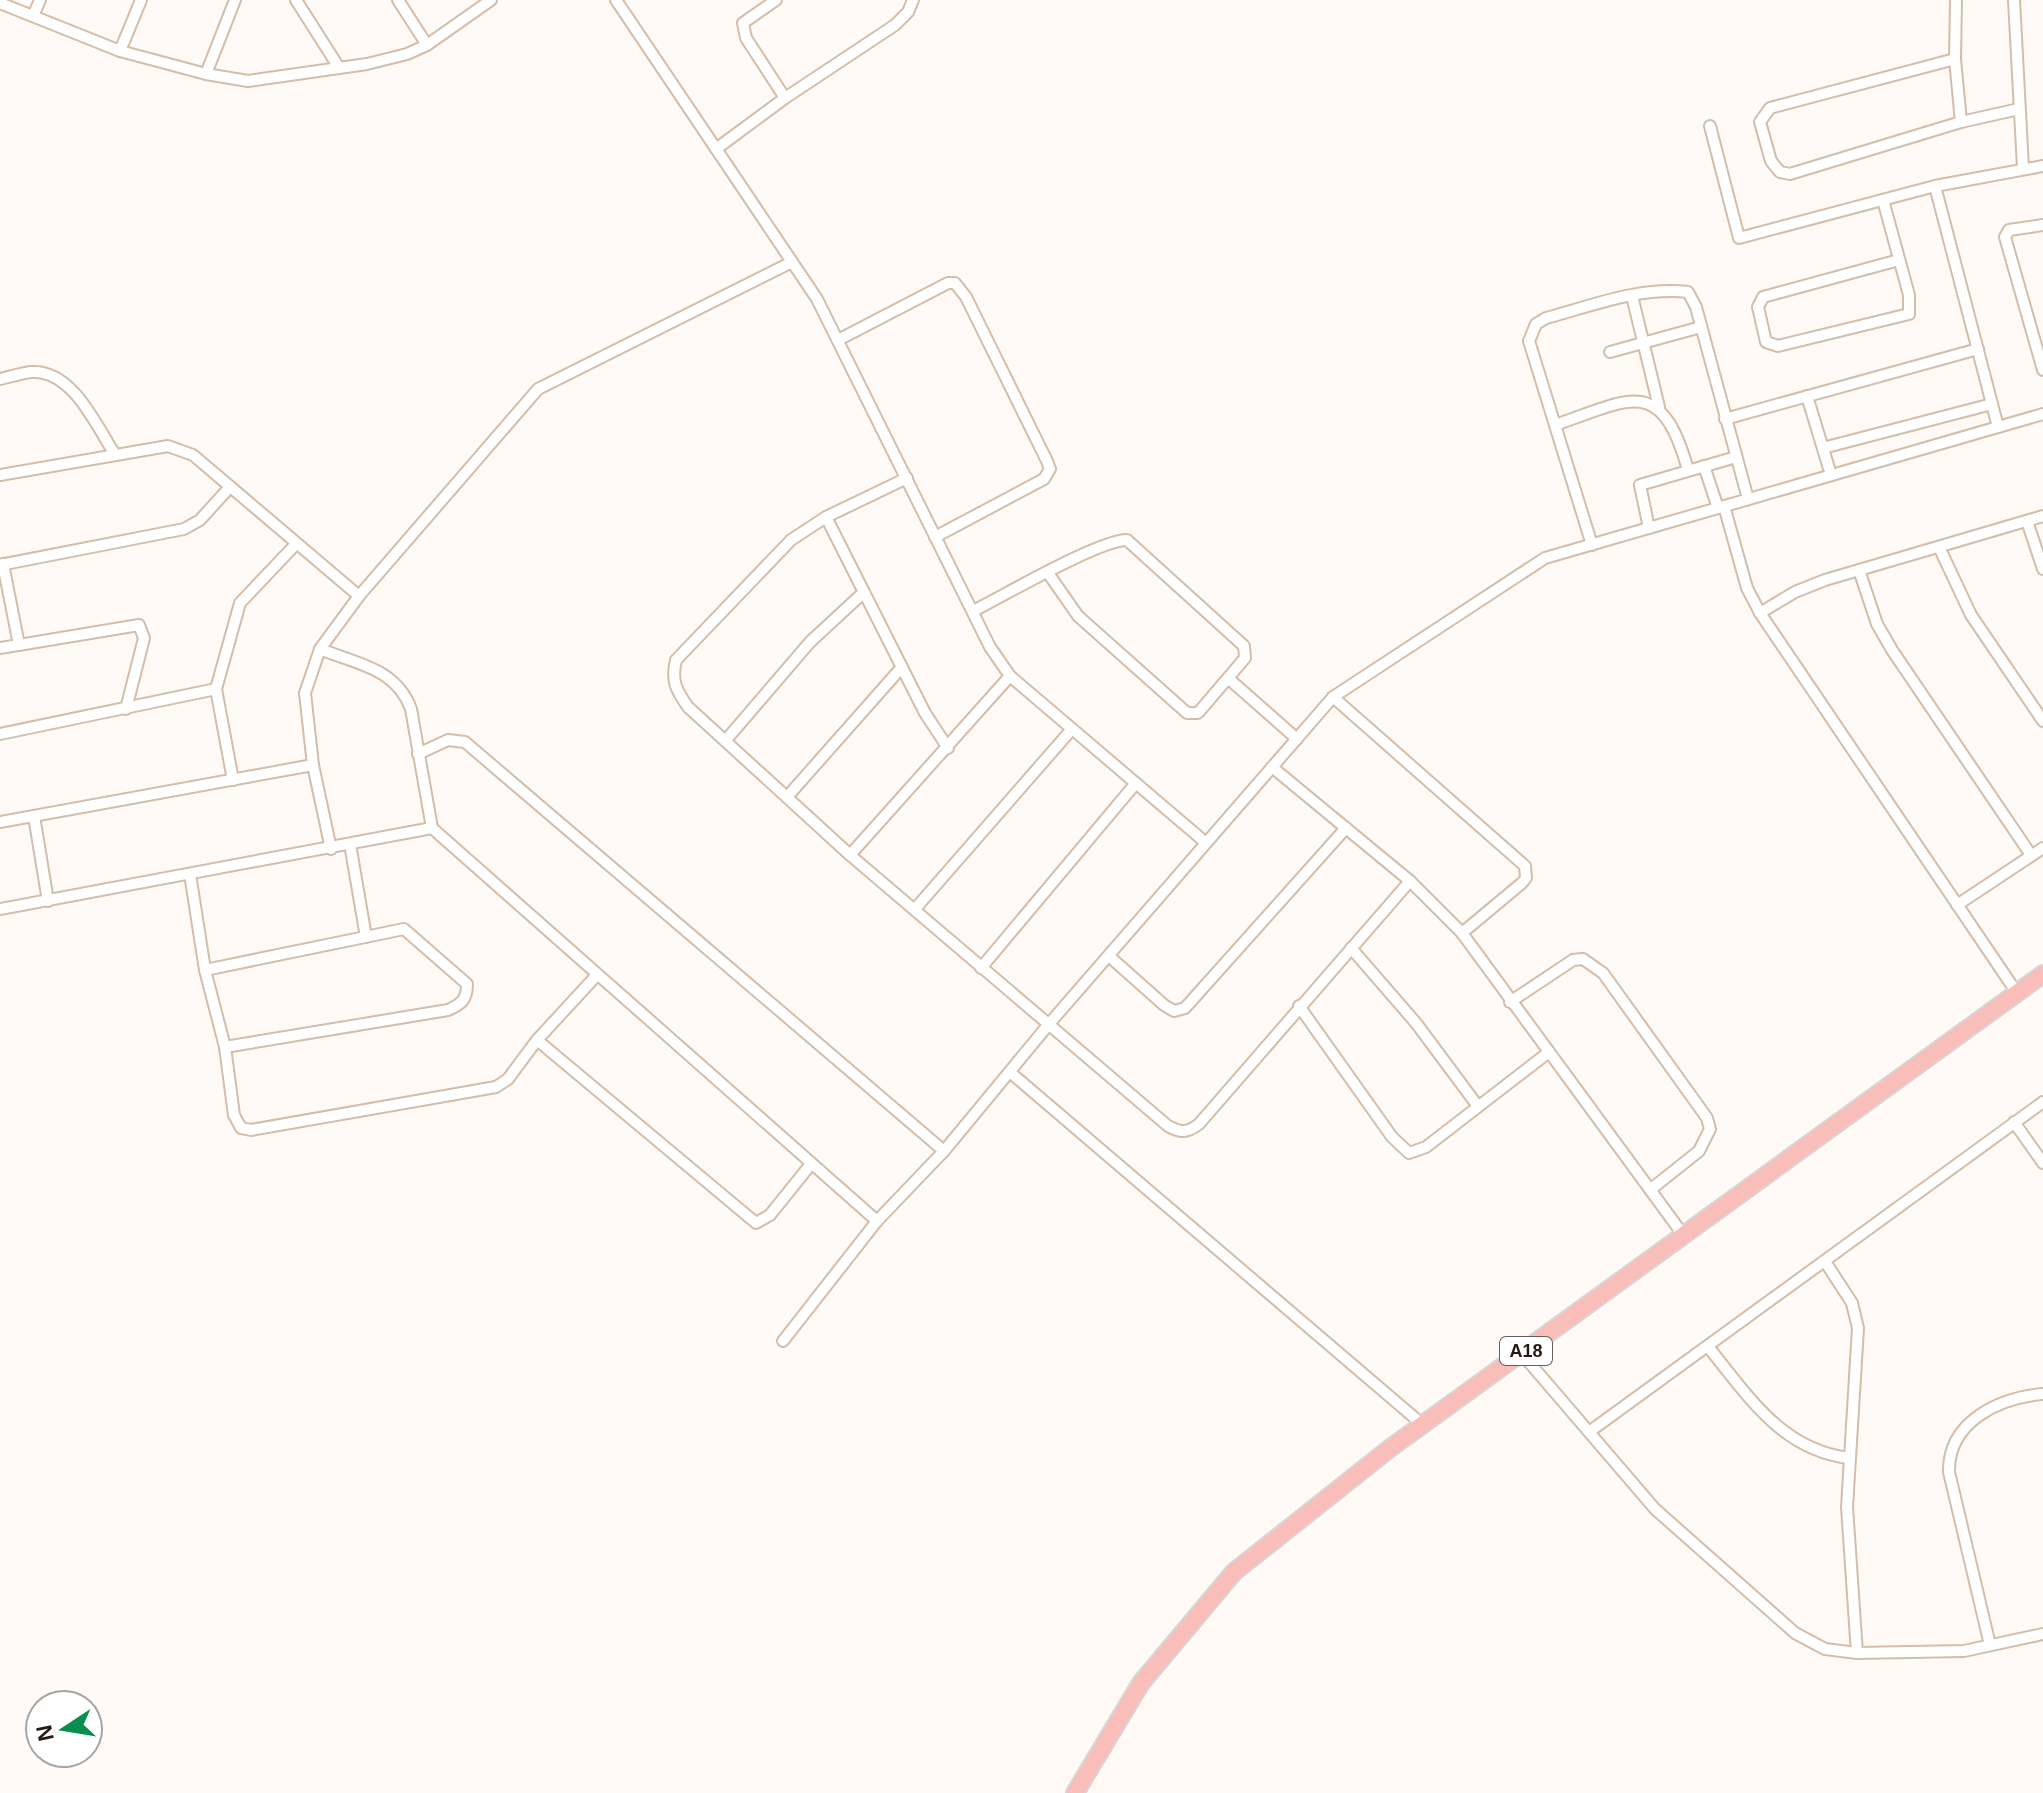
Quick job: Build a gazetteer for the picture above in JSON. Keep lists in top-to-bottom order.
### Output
{
  "streets": {
    "highway": ["A18"]
  },
  "north": "left"
}
